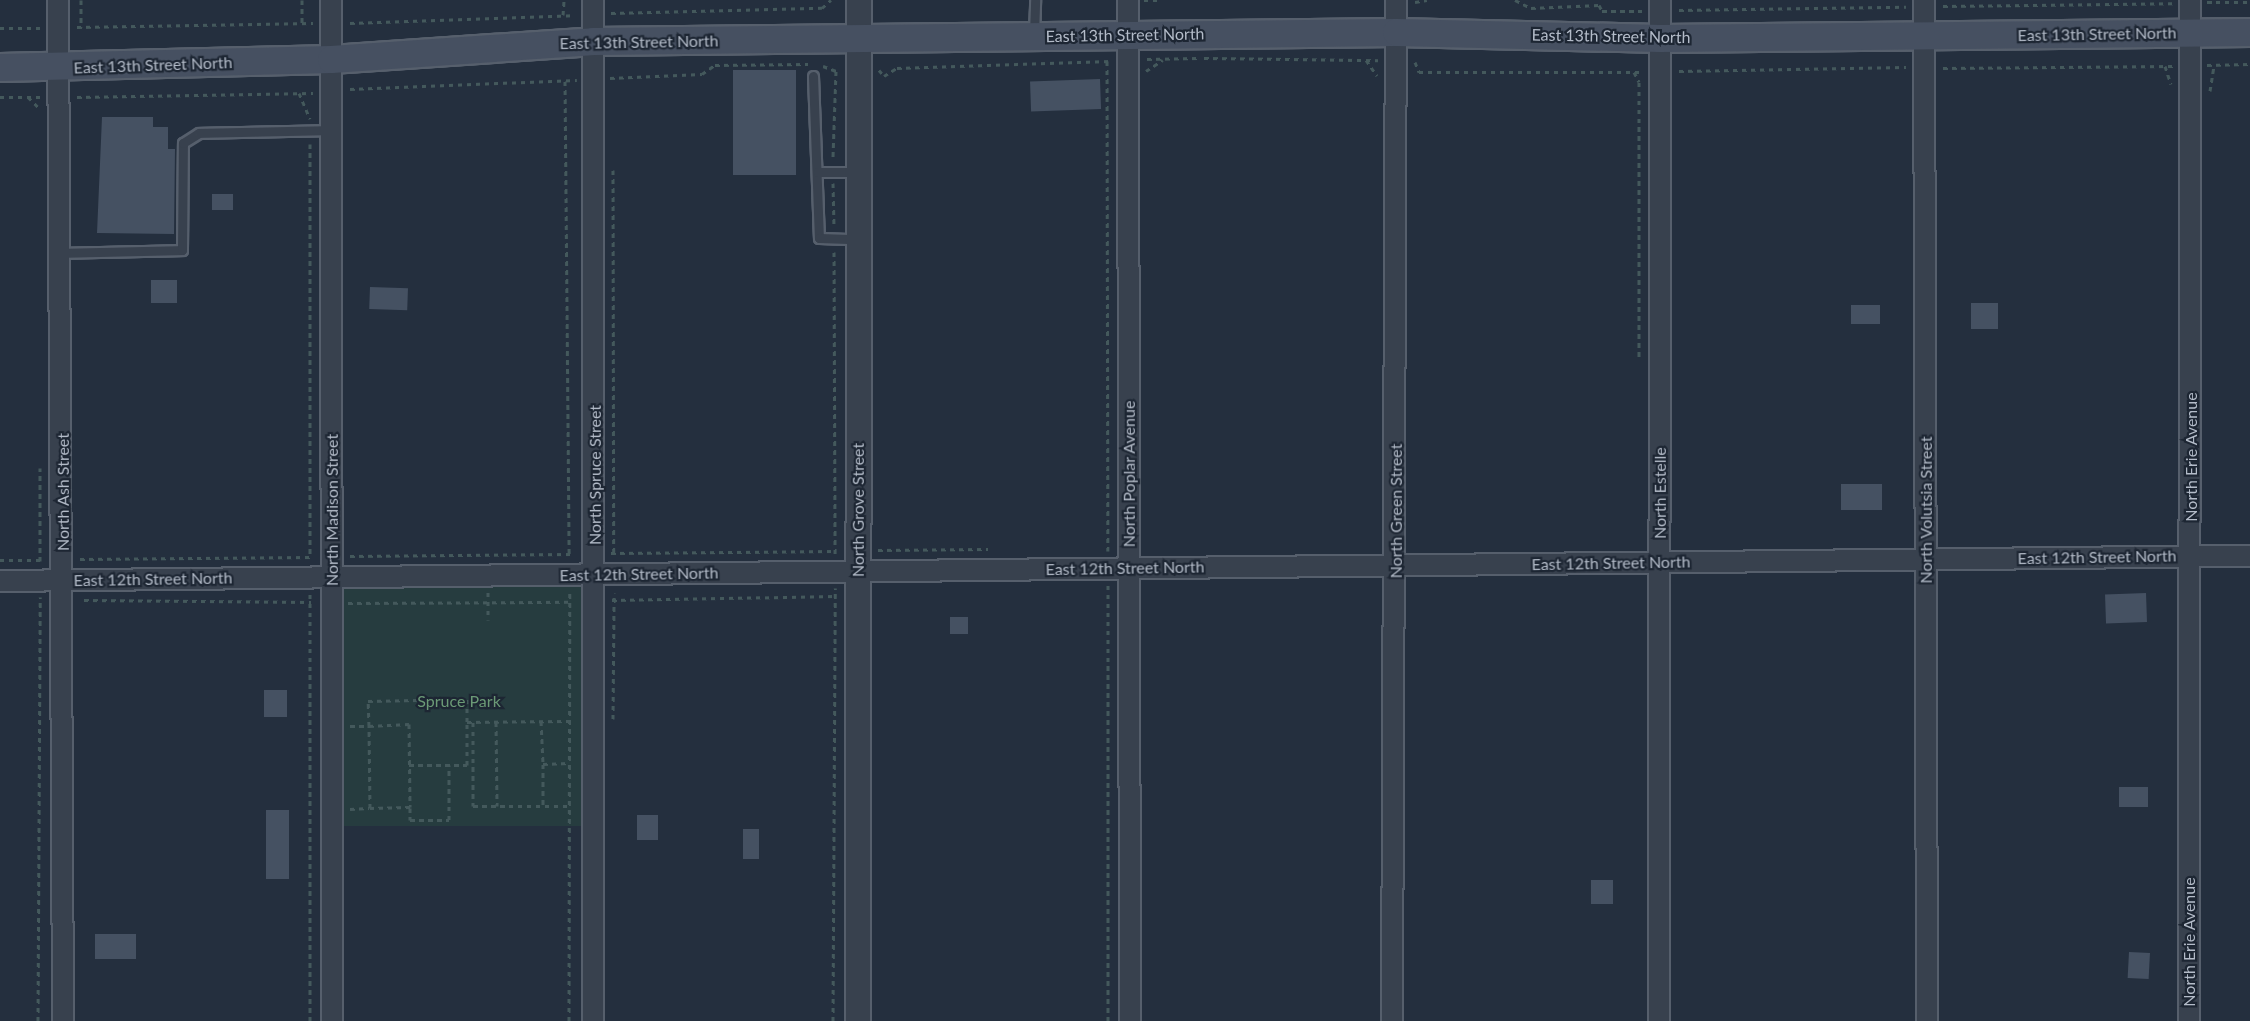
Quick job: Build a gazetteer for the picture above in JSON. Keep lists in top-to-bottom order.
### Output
{
  "streets": {
    "main road": ["East 13th Street North"],
    "street": [
      "North Erie Avenue",
      "North Poplar Avenue",
      "North Spruce Street",
      "North Ash Street",
      "North Estelle",
      "North Madison Street",
      "North Grove Street",
      "North Volutsia Street",
      "North Green Street",
      "East 12th Street North"
    ]
  },
  "crossings": [
    ["East 13th Street North", "North Erie Avenue"],
    ["East 13th Street North", "North Poplar Avenue"],
    ["East 13th Street North", "North Spruce Street"],
    ["East 13th Street North", "North Ash Street"],
    ["East 13th Street North", "North Estelle"],
    ["East 13th Street North", "North Madison Street"],
    ["East 13th Street North", "North Grove Street"],
    ["East 13th Street North", "North Volutsia Street"],
    ["East 13th Street North", "North Green Street"],
    ["North Erie Avenue", "East 12th Street North"],
    ["North Poplar Avenue", "East 12th Street North"],
    ["North Spruce Street", "East 12th Street North"],
    ["North Ash Street", "East 12th Street North"],
    ["North Estelle", "East 12th Street North"],
    ["North Madison Street", "East 12th Street North"],
    ["North Grove Street", "East 12th Street North"],
    ["North Volutsia Street", "East 12th Street North"],
    ["North Green Street", "East 12th Street North"]
  ],
  "parks": ["Spruce Park"]
}
